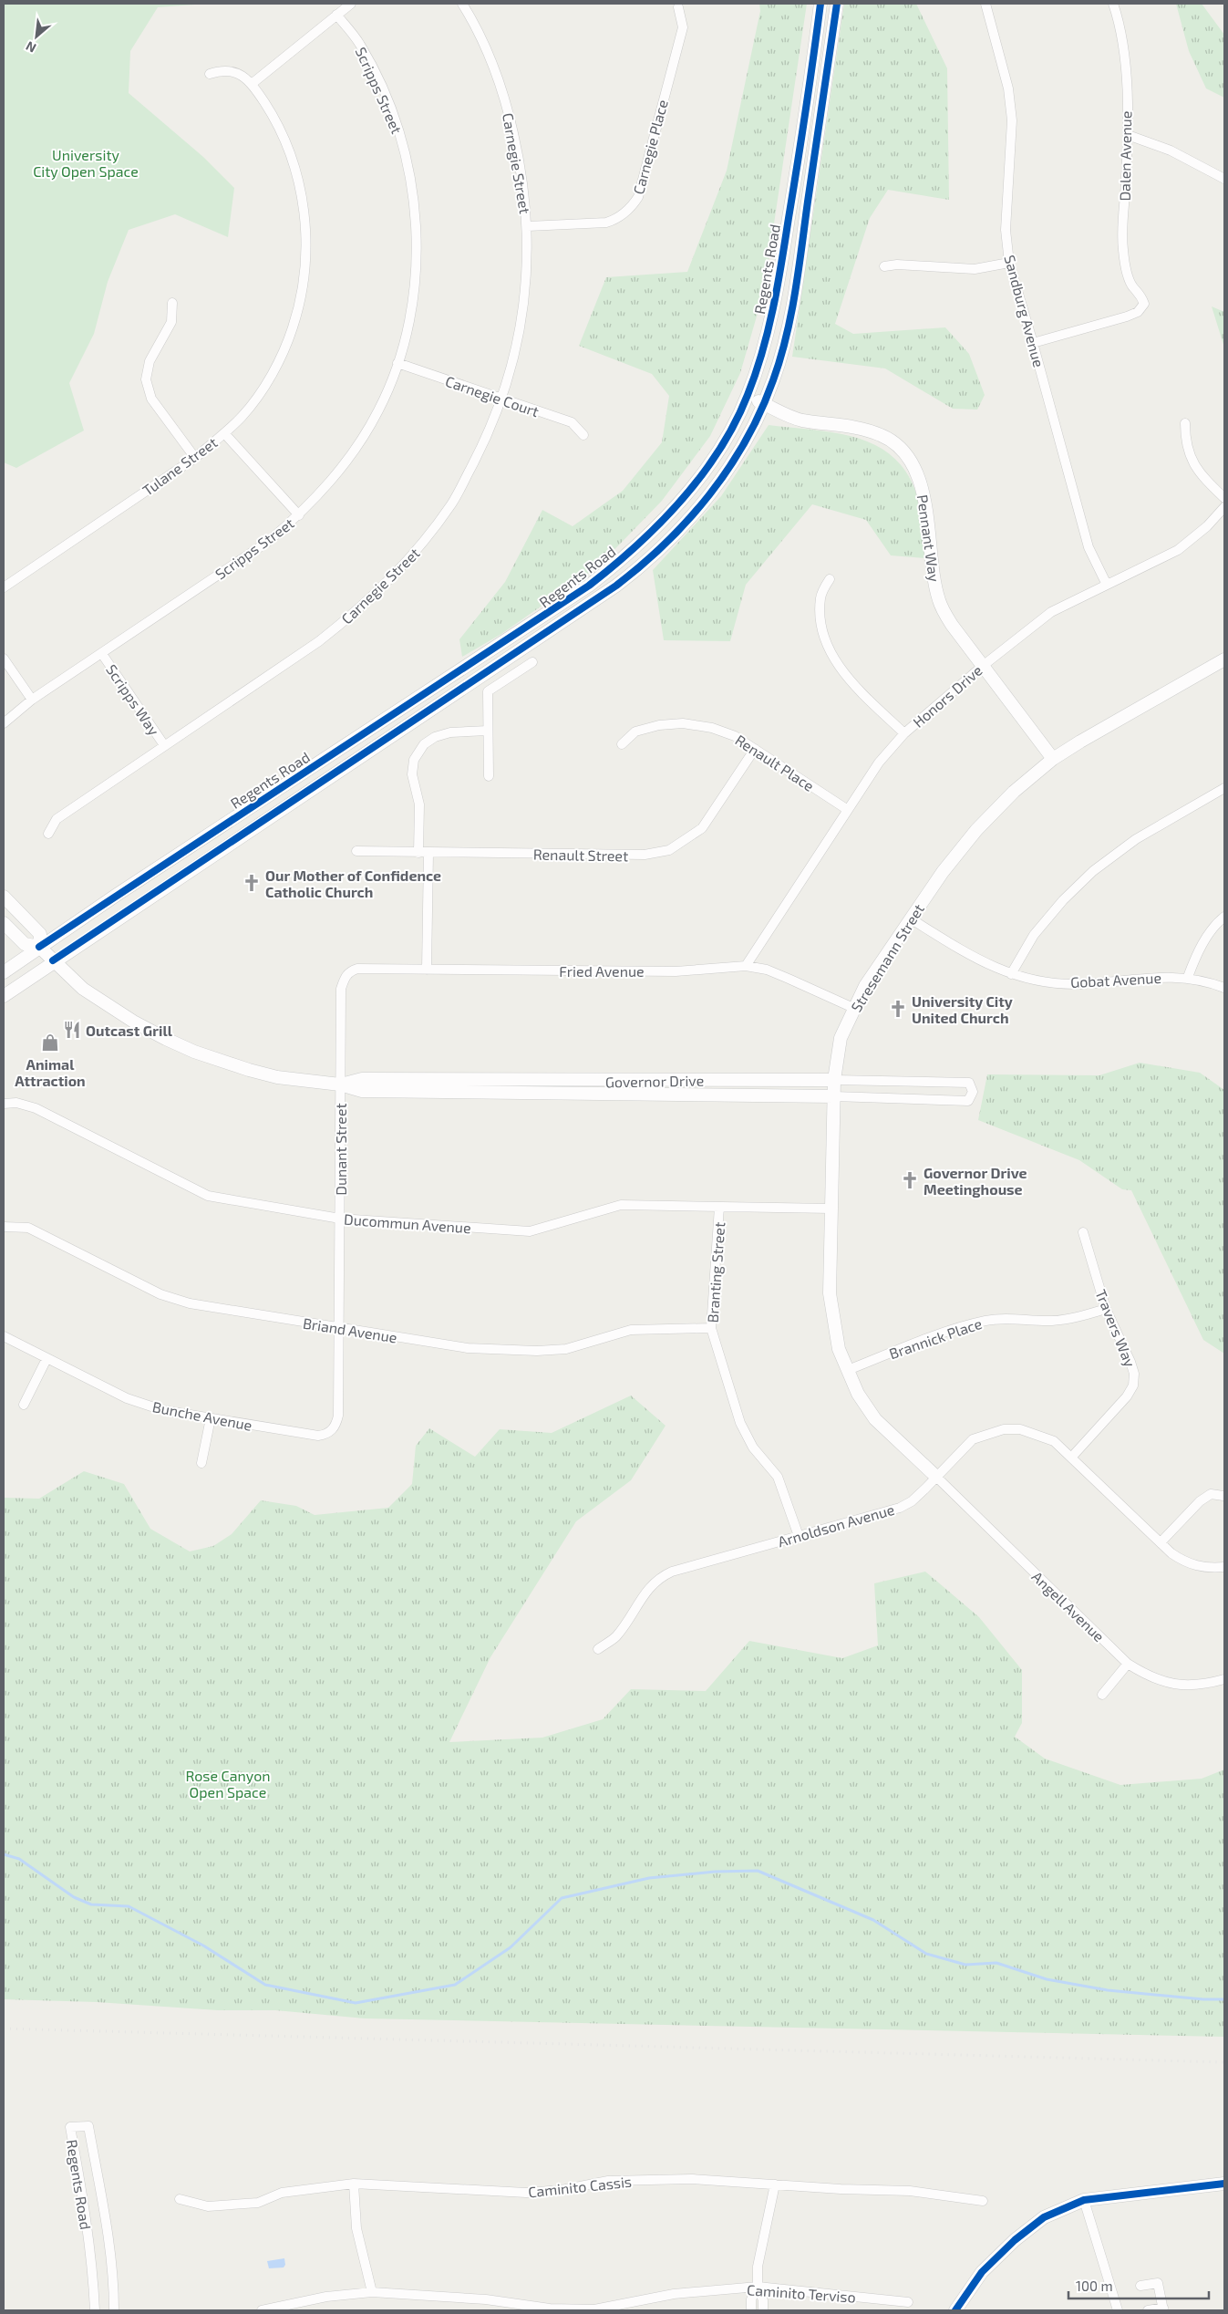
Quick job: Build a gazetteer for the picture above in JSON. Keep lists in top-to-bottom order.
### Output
{
  "streets": {
    "street": [
      "Scripps Street",
      "Carnegie Place",
      "Dalen Avenue",
      "Carnegie Street",
      "Regents Road",
      "Sandburg Avenue",
      "Carnegie Court",
      "Tulane Street",
      "Pennant Way",
      "Honors Drive",
      "Scripps Way",
      "Renault Place",
      "Renault Street",
      "Stresemann Street",
      "Fried Avenue",
      "Gobat Avenue",
      "Governor Drive",
      "Dunant Street",
      "Ducommun Avenue",
      "Branting Street",
      "Travers Way",
      "Briand Avenue",
      "Brannick Place",
      "Bunche Avenue",
      "Arnoldson Avenue",
      "Angell Avenue",
      "Caminito Cassis",
      "Caminito Terviso"
    ]
  },
  "crossings": [
    ["Scripps Street", "Carnegie Court"],
    ["Scripps Street", "Scripps Way"],
    ["Carnegie Place", "Carnegie Street"],
    ["Dalen Avenue", "Sandburg Avenue"],
    ["Carnegie Street", "Carnegie Court"],
    ["Carnegie Street", "Scripps Way"],
    ["Regents Road", "Pennant Way"],
    ["Regents Road", "Governor Drive"],
    ["Sandburg Avenue", "Honors Drive"],
    ["Pennant Way", "Honors Drive"],
    ["Pennant Way", "Stresemann Street"],
    ["Honors Drive", "Renault Place"],
    ["Honors Drive", "Fried Avenue"],
    ["Renault Place", "Renault Street"],
    ["Stresemann Street", "Fried Avenue"],
    ["Stresemann Street", "Gobat Avenue"],
    ["Stresemann Street", "Governor Drive"],
    ["Stresemann Street", "Ducommun Avenue"],
    ["Stresemann Street", "Brannick Place"],
    ["Stresemann Street", "Arnoldson Avenue"],
    ["Stresemann Street", "Angell Avenue"],
    ["Fried Avenue", "Dunant Street"],
    ["Governor Drive", "Dunant Street"],
    ["Dunant Street", "Ducommun Avenue"],
    ["Dunant Street", "Briand Avenue"],
    ["Dunant Street", "Bunche Avenue"],
    ["Ducommun Avenue", "Branting Street"],
    ["Branting Street", "Briand Avenue"],
    ["Branting Street", "Arnoldson Avenue"],
    ["Travers Way", "Brannick Place"],
    ["Travers Way", "Arnoldson Avenue"],
    ["Arnoldson Avenue", "Angell Avenue"]
  ],
  "parks": ["University City Open Space", "Rose Canyon Open Space"],
  "places": {
    "church": ["Our Mother of Confidence Catholic Church", "University City United Church", "Governor Drive Meetinghouse"],
    "restaurant": ["Outcast Grill"],
    "shop": ["Animal Attraction"]
  },
  "scale_bar": "100 m",
  "north": "bottom left"
}
